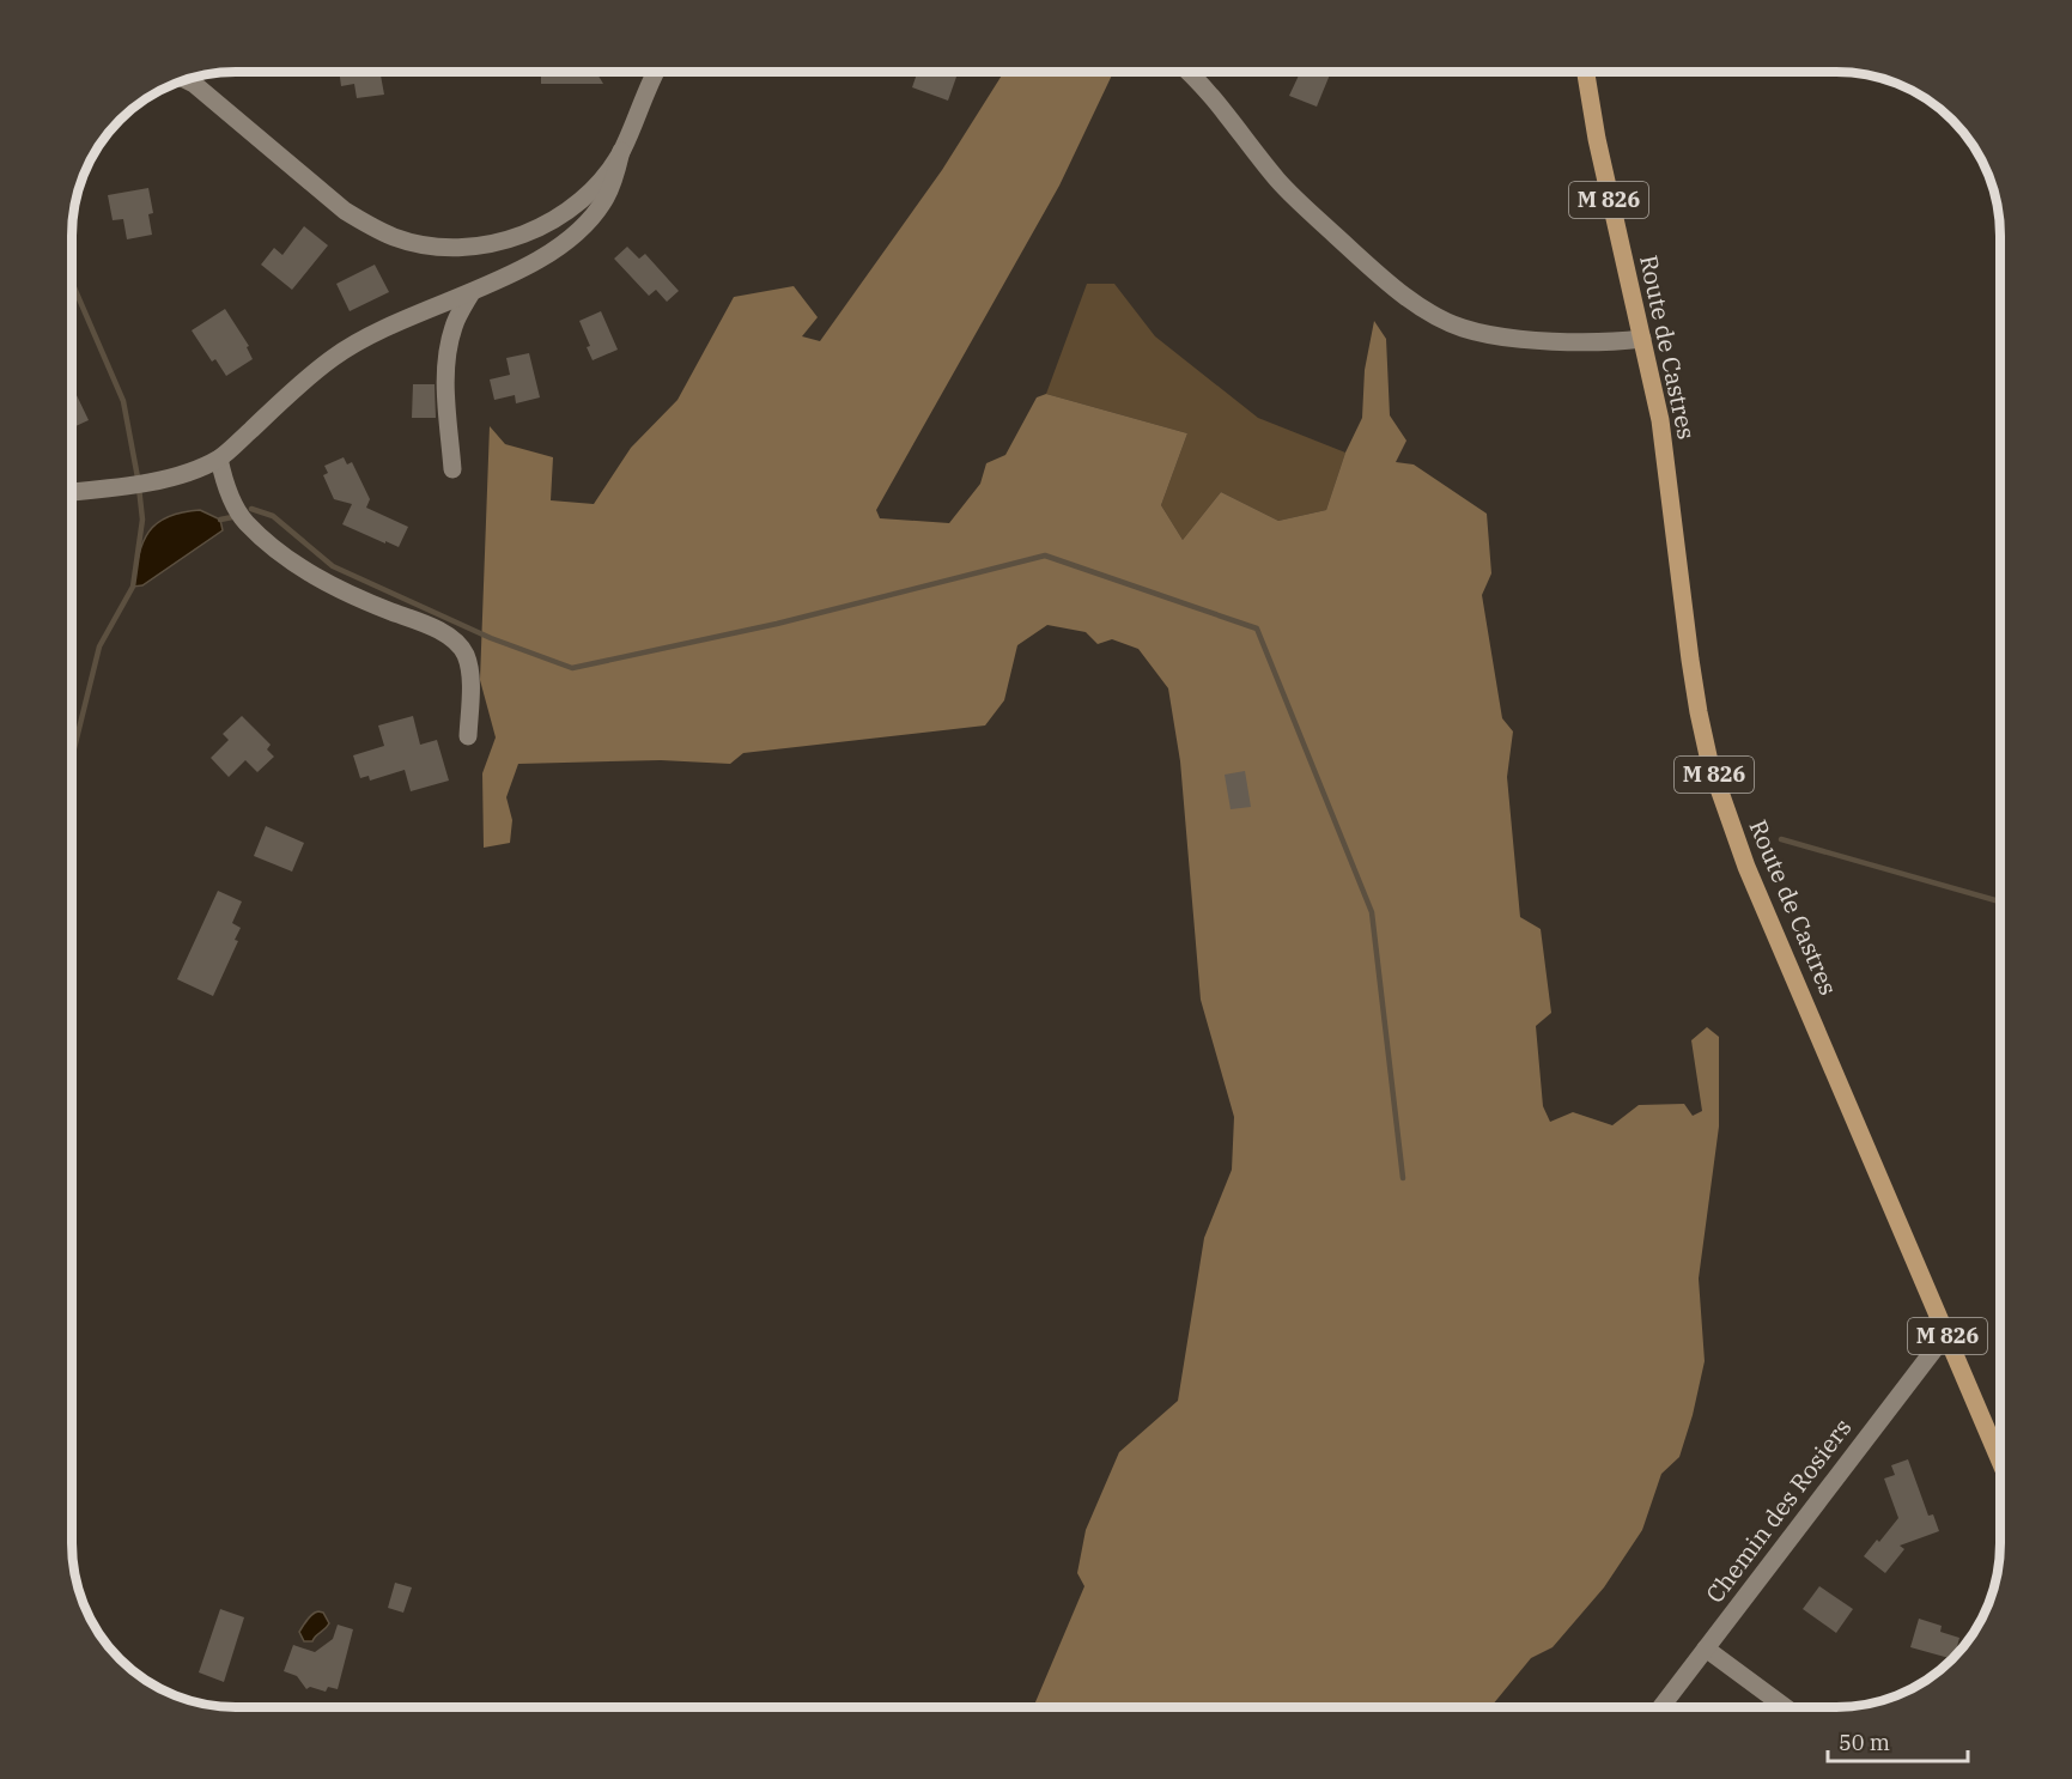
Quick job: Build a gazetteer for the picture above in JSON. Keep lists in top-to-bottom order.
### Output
{
  "streets": {
    "main road": ["M 826", "Route de Castres"],
    "street": ["Chemin des Rosiers"]
  },
  "crossings": [
    ["Route de Castres", "Chemin des Rosiers"]
  ],
  "scale_bar": "50 m"
}
